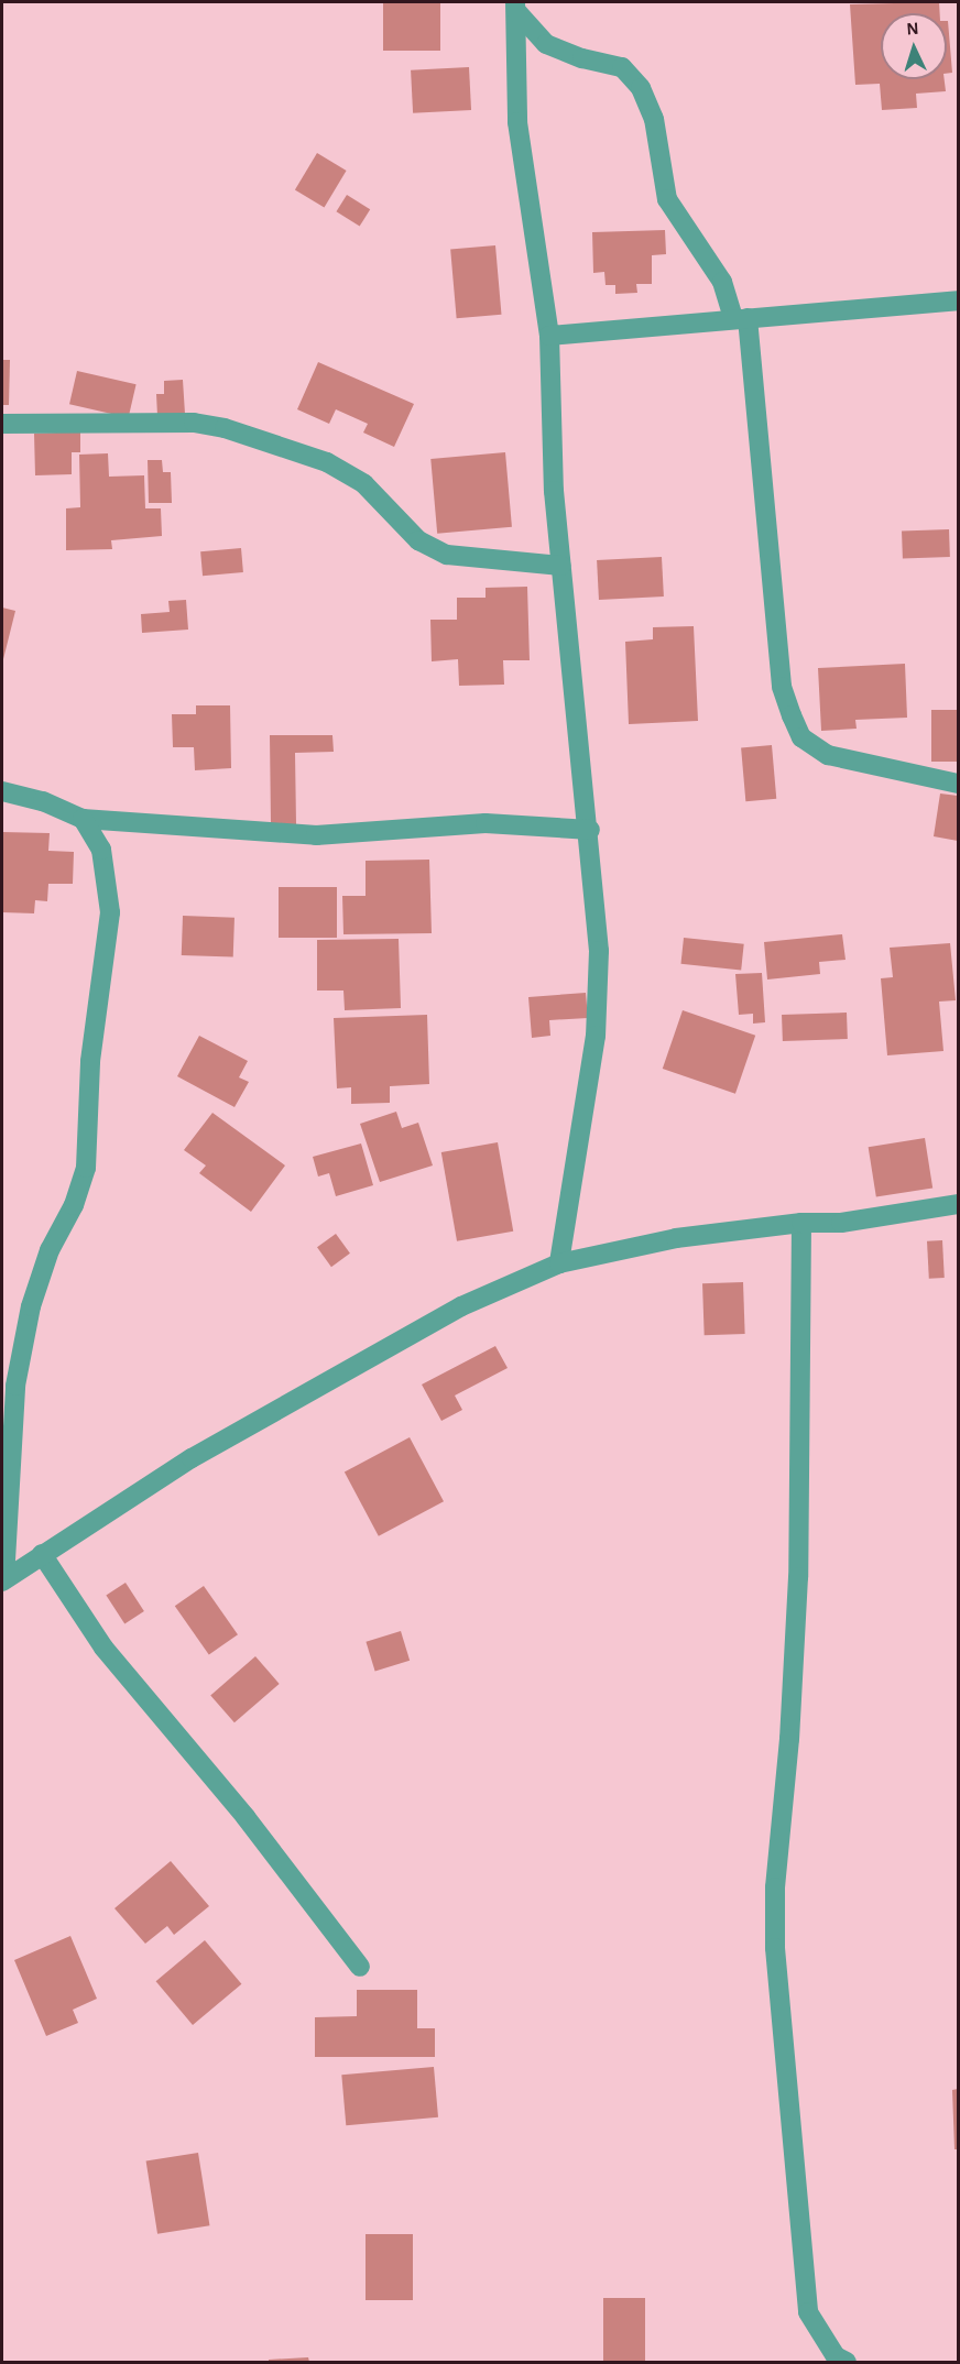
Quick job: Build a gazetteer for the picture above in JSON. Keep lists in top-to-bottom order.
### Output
{
  "north": "top"
}
